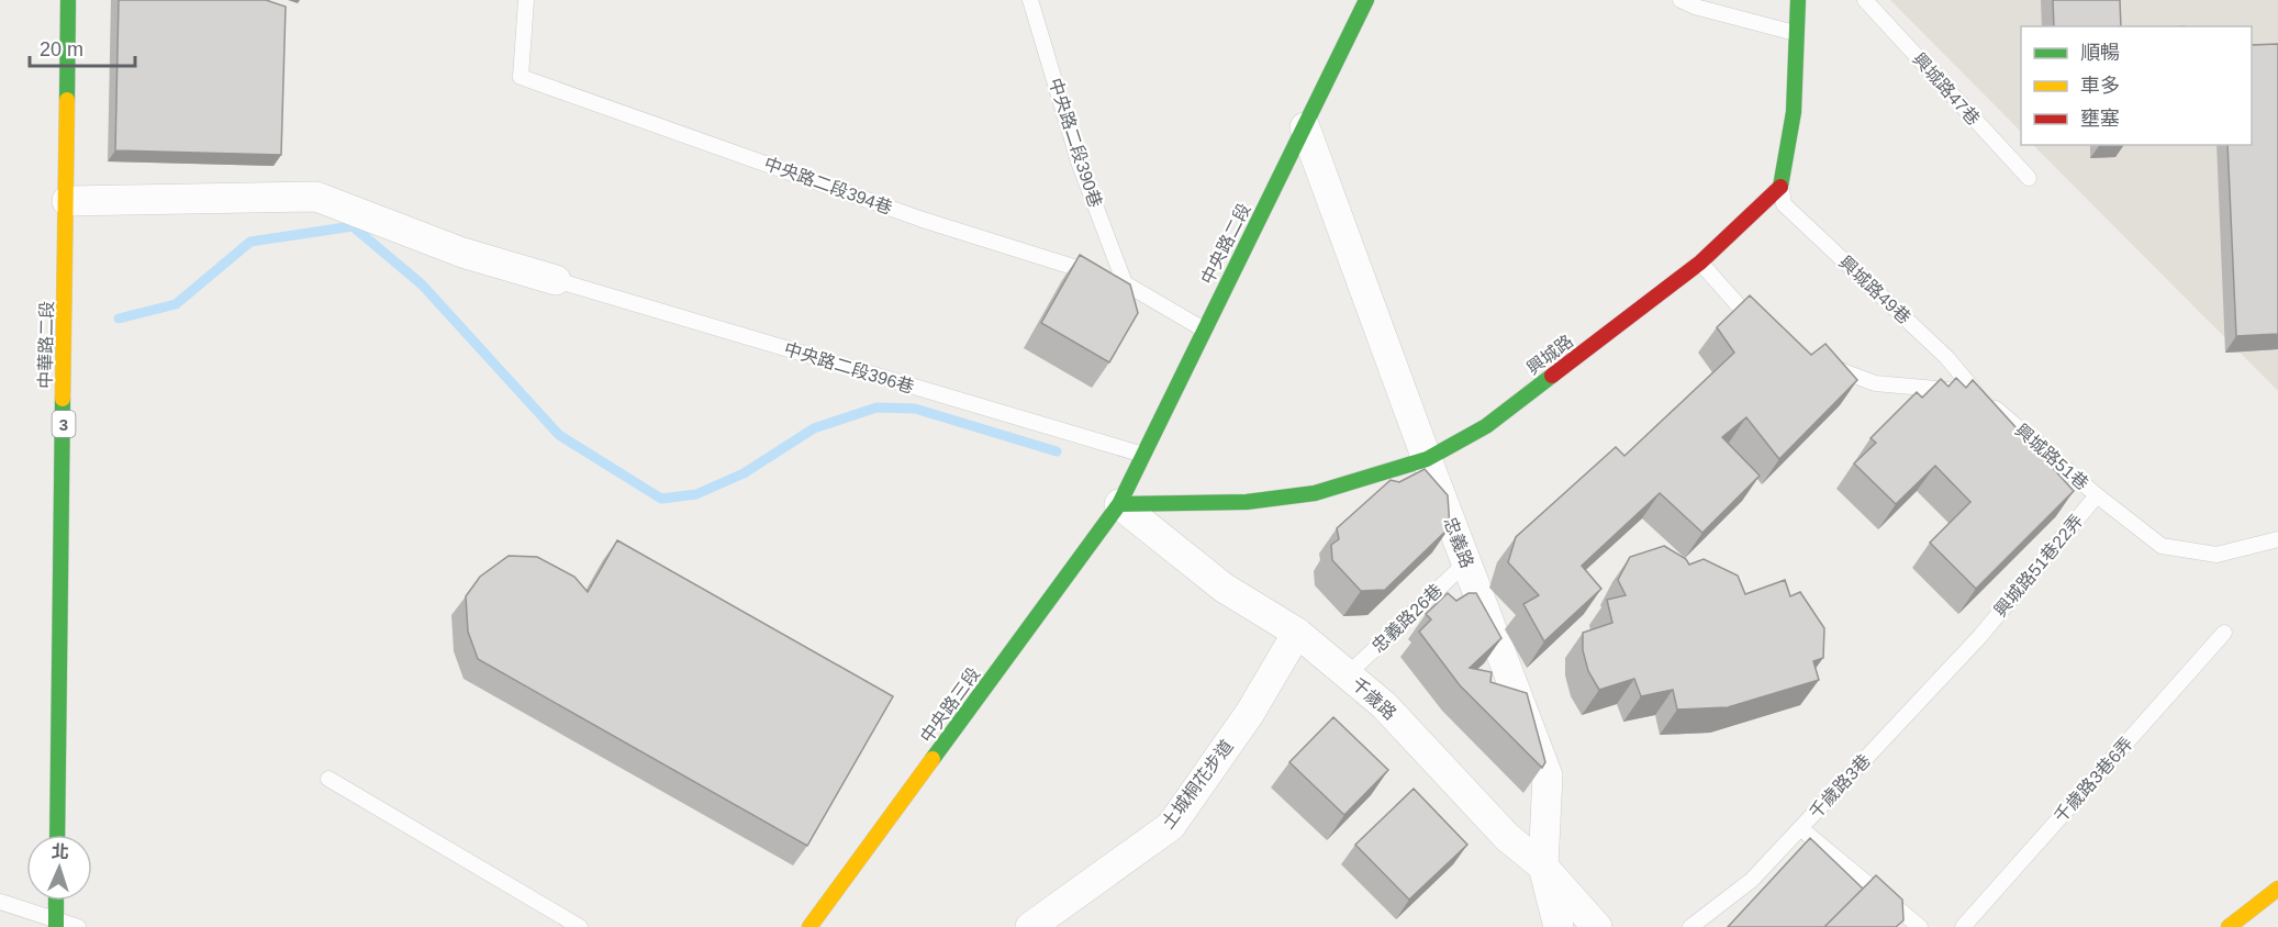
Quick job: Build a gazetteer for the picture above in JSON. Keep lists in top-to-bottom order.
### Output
{
  "streets": {
    "street": [
      "中央路二段",
      "中華路二段",
      "興城路",
      "3",
      "忠義路",
      "千歲路",
      "中央路三段",
      "土城桐花步道"
    ],
    "lane": [
      "興城路47巷",
      "中央路二段390巷",
      "中央路二段394巷",
      "興城路49巷",
      "中央路二段396巷",
      "興城路51巷",
      "興城路51巷22弄",
      "忠義路26巷",
      "千歲路3巷6弄",
      "千歲路3巷"
    ]
  },
  "crossings": [
    ["中央路二段390巷", "中央路二段394巷"],
    ["中央路二段394巷", "中央路二段"],
    ["中央路二段", "興城路"],
    ["中央路二段", "中央路二段396巷"],
    ["中央路二段", "忠義路"],
    ["中央路二段", "千歲路"],
    ["中央路二段", "中央路三段"],
    ["興城路49巷", "興城路"],
    ["興城路49巷", "興城路51巷"],
    ["興城路", "忠義路"],
    ["興城路", "千歲路"],
    ["興城路", "中央路三段"],
    ["興城路51巷", "興城路51巷22弄"],
    ["忠義路", "忠義路26巷"],
    ["忠義路", "千歲路"],
    ["興城路51巷22弄", "千歲路3巷"],
    ["忠義路26巷", "千歲路"],
    ["千歲路", "中央路三段"],
    ["千歲路", "土城桐花步道"]
  ],
  "legend": ["順暢", "車多", "壅塞"],
  "scale_bar": "20 m",
  "north": "top"
}
